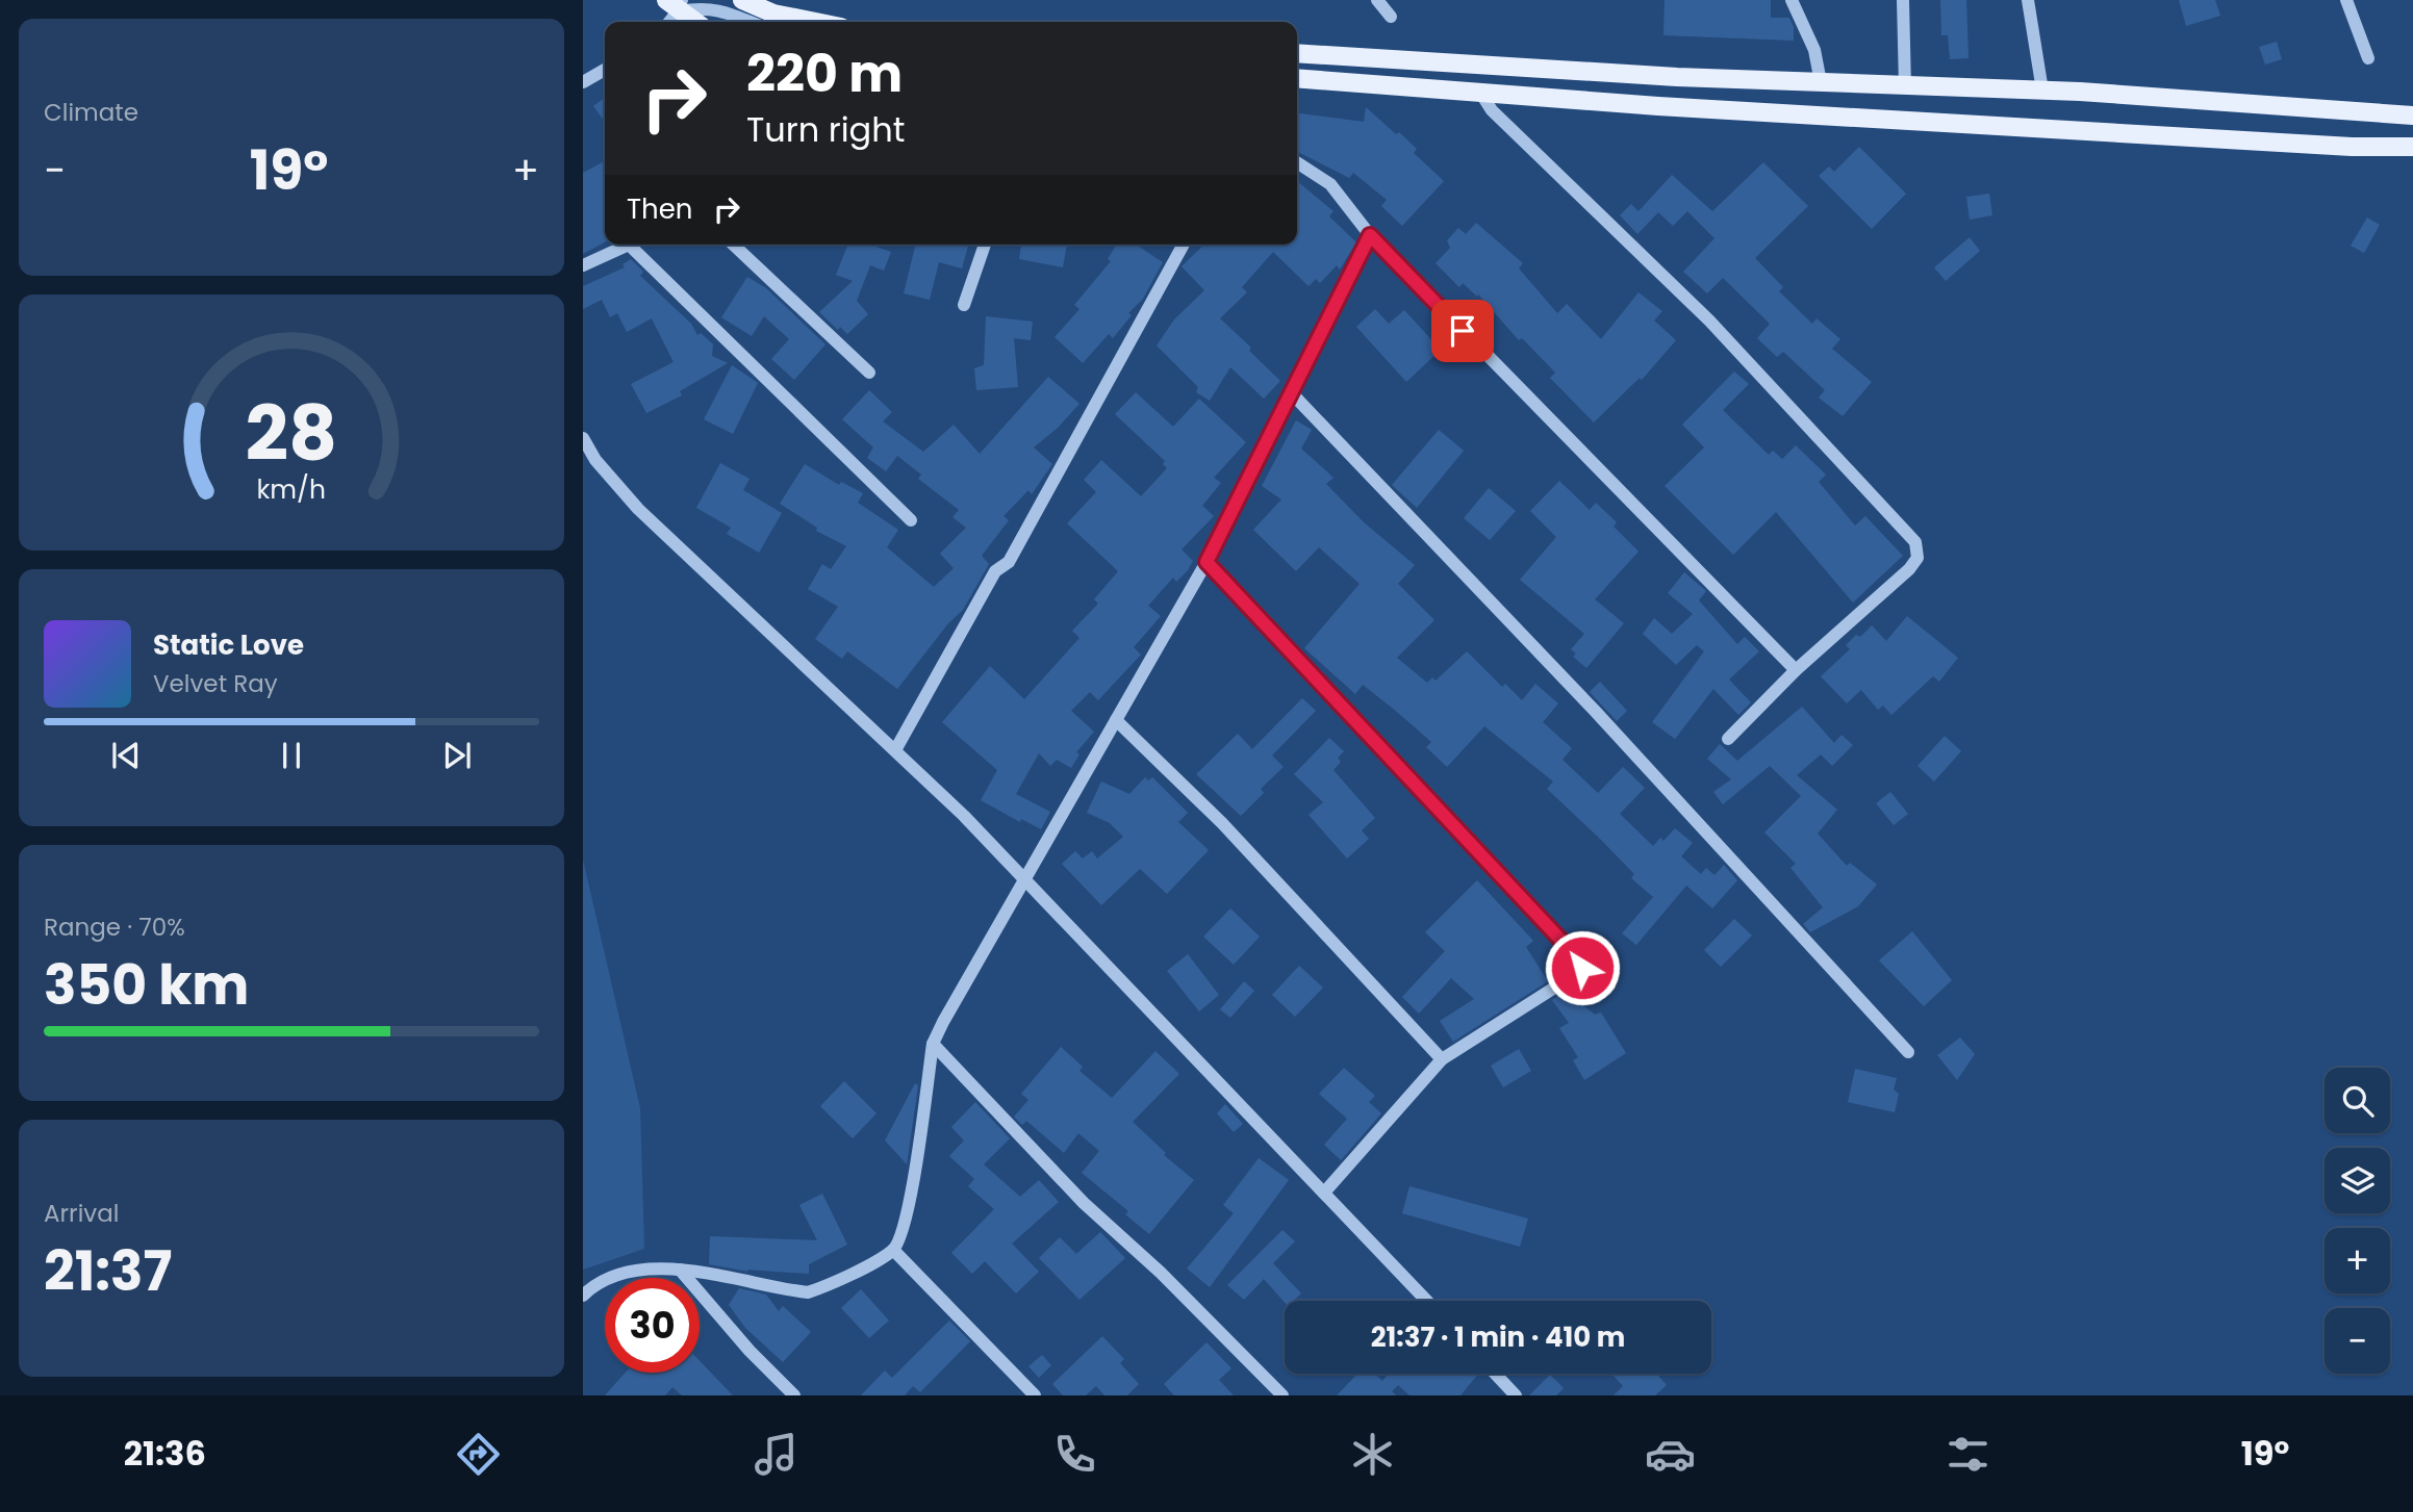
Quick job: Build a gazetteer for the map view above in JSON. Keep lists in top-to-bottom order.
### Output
{
  "page": {
    "tile": [
      "Climate",
      ["Range · 70%", "350 km"],
      ["Arrival", "21:37"]
    ],
    "turn": ["220 m", "Turn right"],
    "heat": ["−", "19°", "+"],
    "then": "Then",
    "song": ["Static Love", "Velvet Ray"],
    "map_buttons": ["+", "−"],
    "limit": "30",
    "trip": "21:37 · 1 min · 410 m",
    "tabs": ["21:36", "19°"],
    "gauge": ["28", "km/h"]
  }
}
